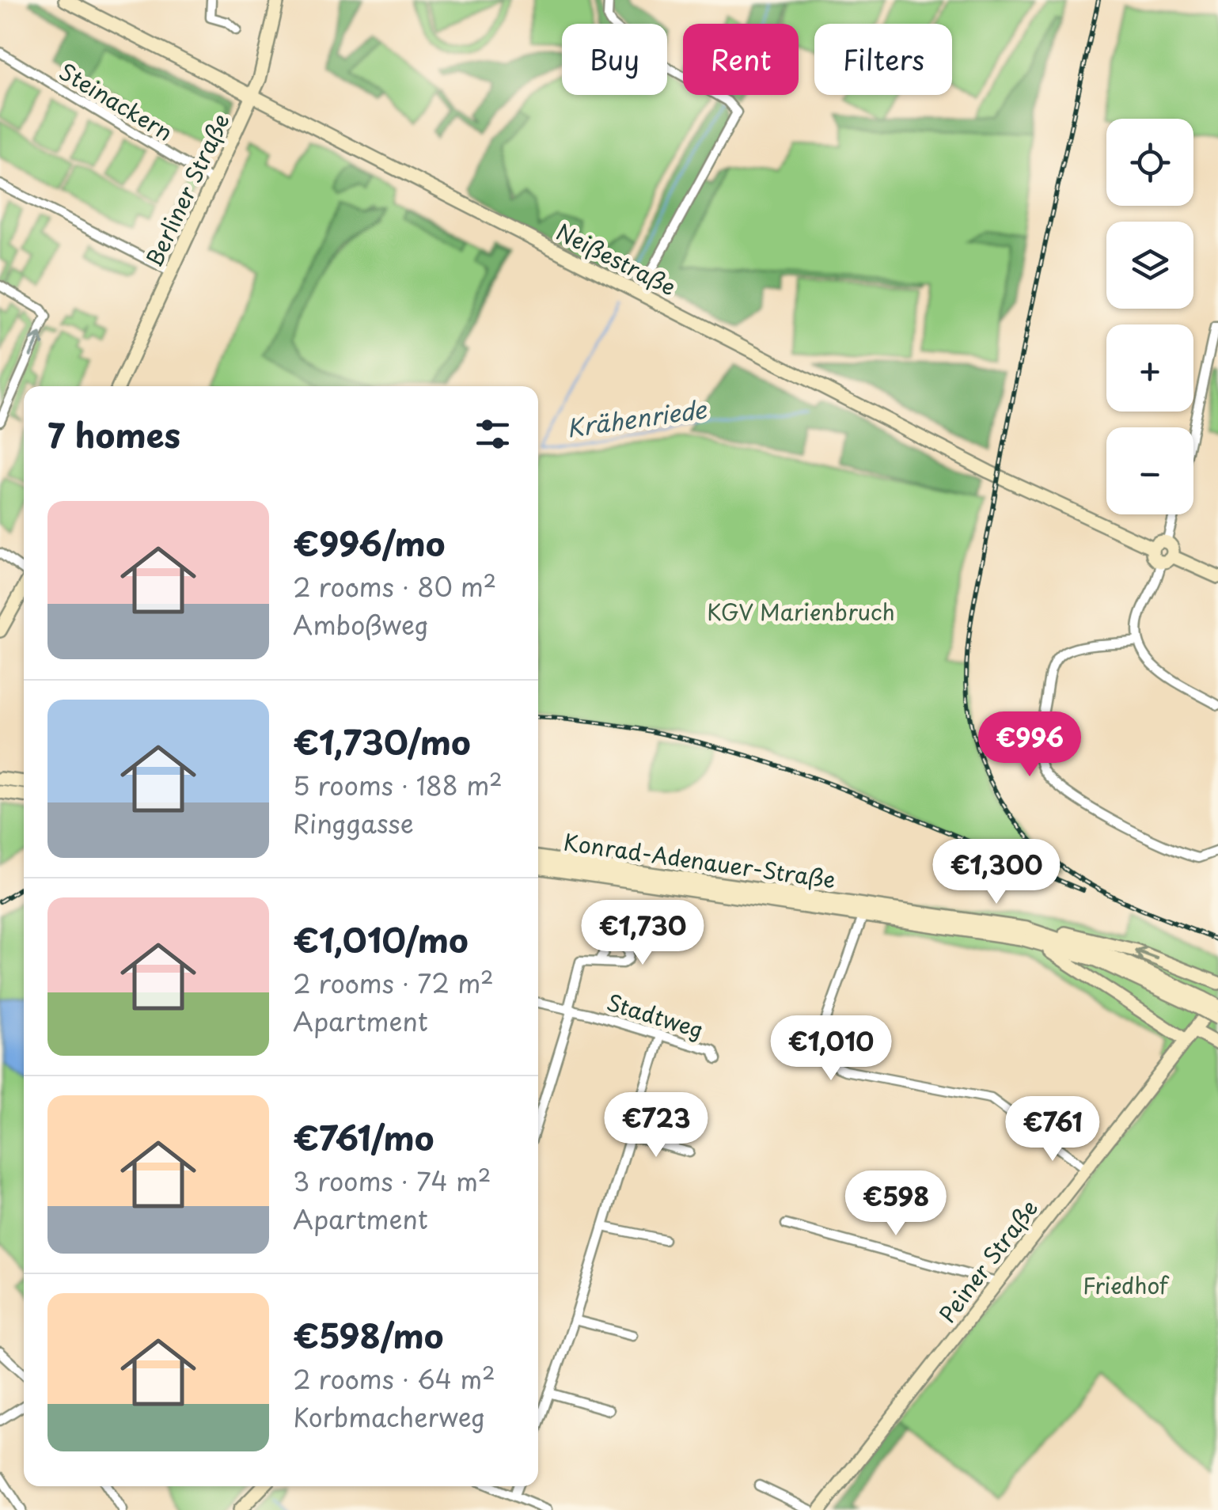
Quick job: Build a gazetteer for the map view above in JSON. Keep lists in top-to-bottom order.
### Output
{
  "streets": {
    "street": [
      "Steinackern",
      "Berliner Straße",
      "Neißestraße",
      "Konrad-Adenauer-Straße",
      "Stadtweg",
      "Peiner Straße"
    ]
  },
  "crossings": [
    ["Steinackern", "Berliner Straße"],
    ["Berliner Straße", "Neißestraße"]
  ],
  "water": ["Krähenriede"],
  "parks": ["KGV Marienbruch", "Friedhof"],
  "page": {
    "chip": ["Buy", "Rent", "Filters"],
    "map_buttons": ["+", "−"],
    "heading": "7 homes",
    "list": [
      {
        "name": "€996/mo",
        "note": "2 rooms · 80 m² · Amboßweg"
      },
      {
        "name": "€1,730/mo",
        "note": "5 rooms · 188 m² · Ringgasse"
      },
      {
        "name": "€1,010/mo",
        "note": "2 rooms · 72 m² · Apartment"
      },
      {
        "name": "€761/mo",
        "note": "3 rooms · 74 m² · Apartment"
      },
      {
        "name": "€598/mo",
        "note": "2 rooms · 64 m² · Korbmacherweg"
      }
    ],
    "price": [
      "€996",
      "€1,300",
      "€1,730",
      "€1,010",
      "€723",
      "€761",
      "€598"
    ]
  }
}
